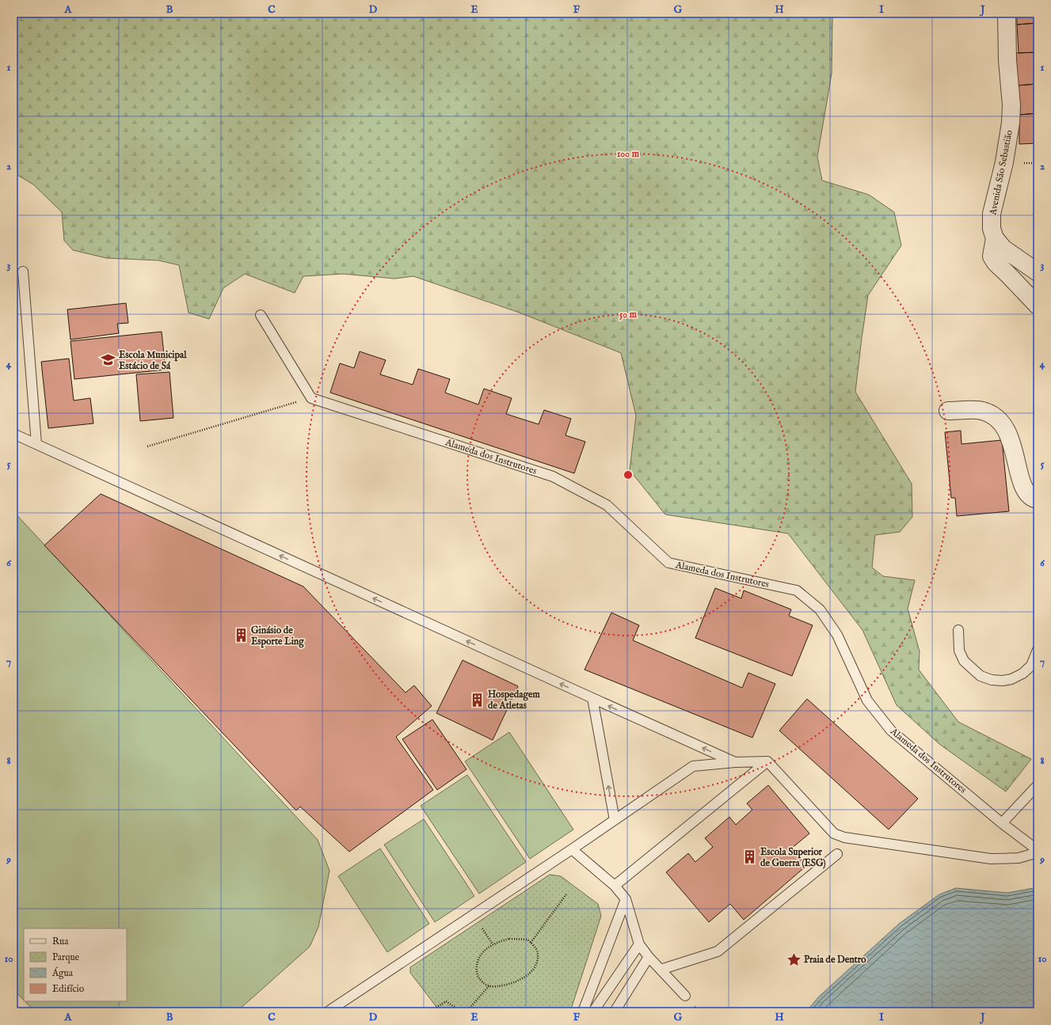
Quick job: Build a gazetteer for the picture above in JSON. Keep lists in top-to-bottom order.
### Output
{
  "streets": {
    "street": ["Avenida São Sebastião"],
    "lane": ["Alameda dos Instrutores"]
  },
  "places": {
    "school or university": ["Escola Municipal Estácio de Sá"],
    "building": ["Ginásio de Esporte Ling", "Hospedagem de Atletas", "Escola Superior de Guerra (ESG)"],
    "place": ["Praia de Dentro"]
  },
  "legend": [
    "Rua",
    "Parque",
    "Água",
    "Edifício"
  ],
  "grid": {
    "columns": [
      "A",
      "B",
      "C",
      "D",
      "E",
      "F",
      "G",
      "H",
      "I",
      "J"
    ],
    "rows": [
      "1",
      "2",
      "3",
      "4",
      "5",
      "6",
      "7",
      "8",
      "9",
      "10"
    ]
  },
  "rings": ["100 m", "50 m"]
}
